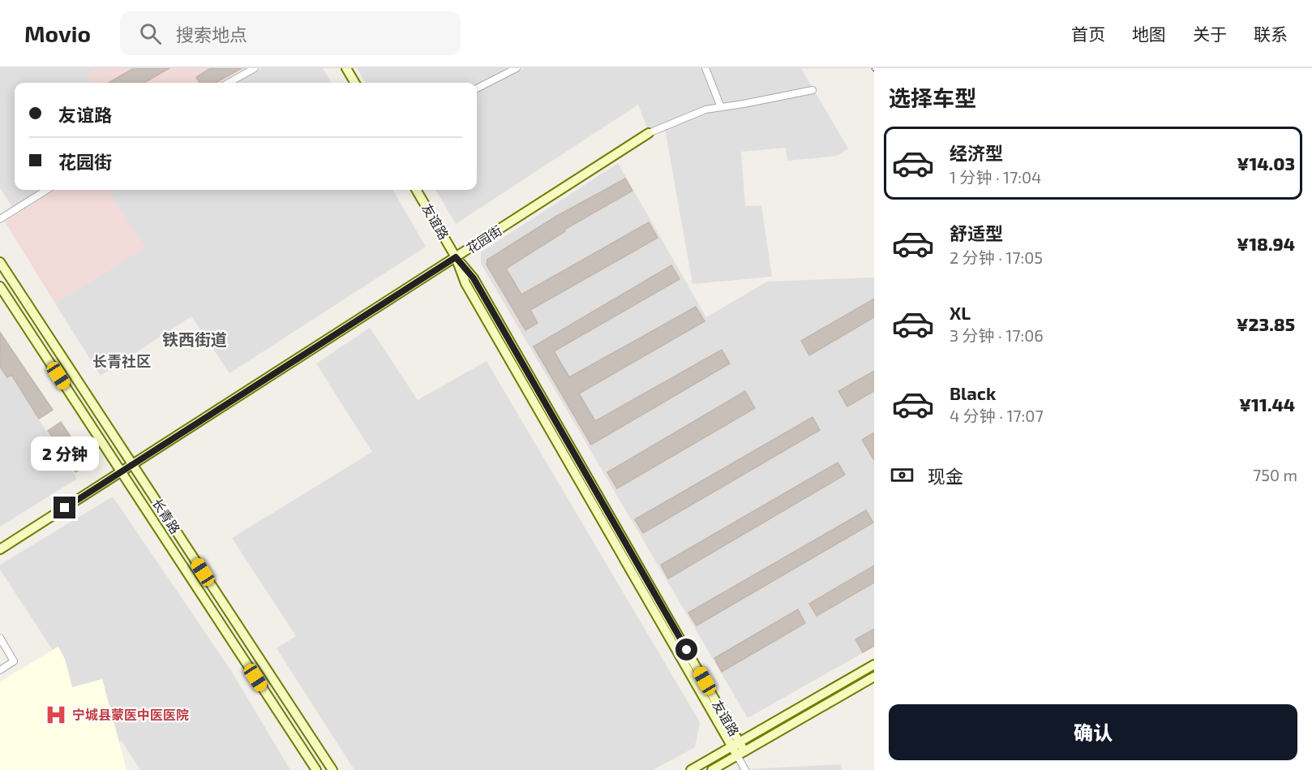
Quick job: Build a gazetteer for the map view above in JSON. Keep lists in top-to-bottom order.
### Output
{
  "streets": {
    "street": ["友谊路", "花园街", "长青路"]
  },
  "crossings": [
    ["友谊路", "花园街"],
    ["花园街", "长青路"]
  ],
  "districts": ["铁西街道", "长青社区"],
  "places": {
    "hospital": ["宁城县蒙医中医医院"]
  },
  "page": {
    "header": "Movio",
    "search": "搜索地点",
    "nav": [
      "首页",
      "地图",
      "关于",
      "联系"
    ],
    "heading": "选择车型",
    "banner": ["友谊路", "花园街"],
    "list": [
      {
        "name": "经济型",
        "note": "1 分钟 · 17:04",
        "value": "¥14.03"
      },
      {
        "name": "舒适型",
        "note": "2 分钟 · 17:05",
        "value": "¥18.94"
      },
      {
        "name": "XL",
        "note": "3 分钟 · 17:06",
        "value": "¥23.85"
      },
      {
        "name": "Black",
        "note": "4 分钟 · 17:07",
        "value": "¥11.44"
      }
    ],
    "bubble": "2 分钟",
    "pay": ["现金", "750 m"],
    "buttons": "确认"
  }
}
